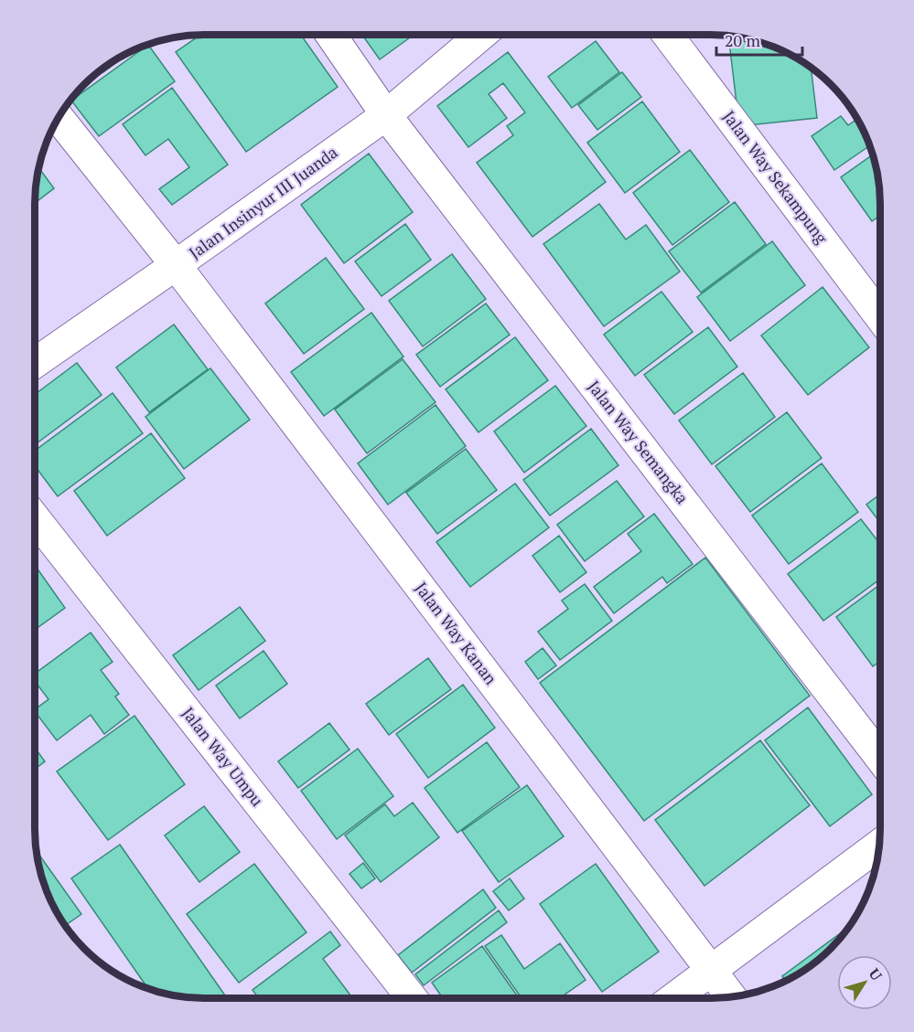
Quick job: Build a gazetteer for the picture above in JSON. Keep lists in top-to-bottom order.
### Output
{
  "streets": {
    "street": [
      "Jalan Way Sekampung",
      "Jalan Insinyur III Juanda",
      "Jalan Way Semangka",
      "Jalan Way Kanan",
      "Jalan Way Umpu"
    ]
  },
  "crossings": [
    ["Jalan Insinyur III Juanda", "Jalan Way Semangka"],
    ["Jalan Insinyur III Juanda", "Jalan Way Kanan"]
  ],
  "scale_bar": "20 m",
  "north": "top right"
}
